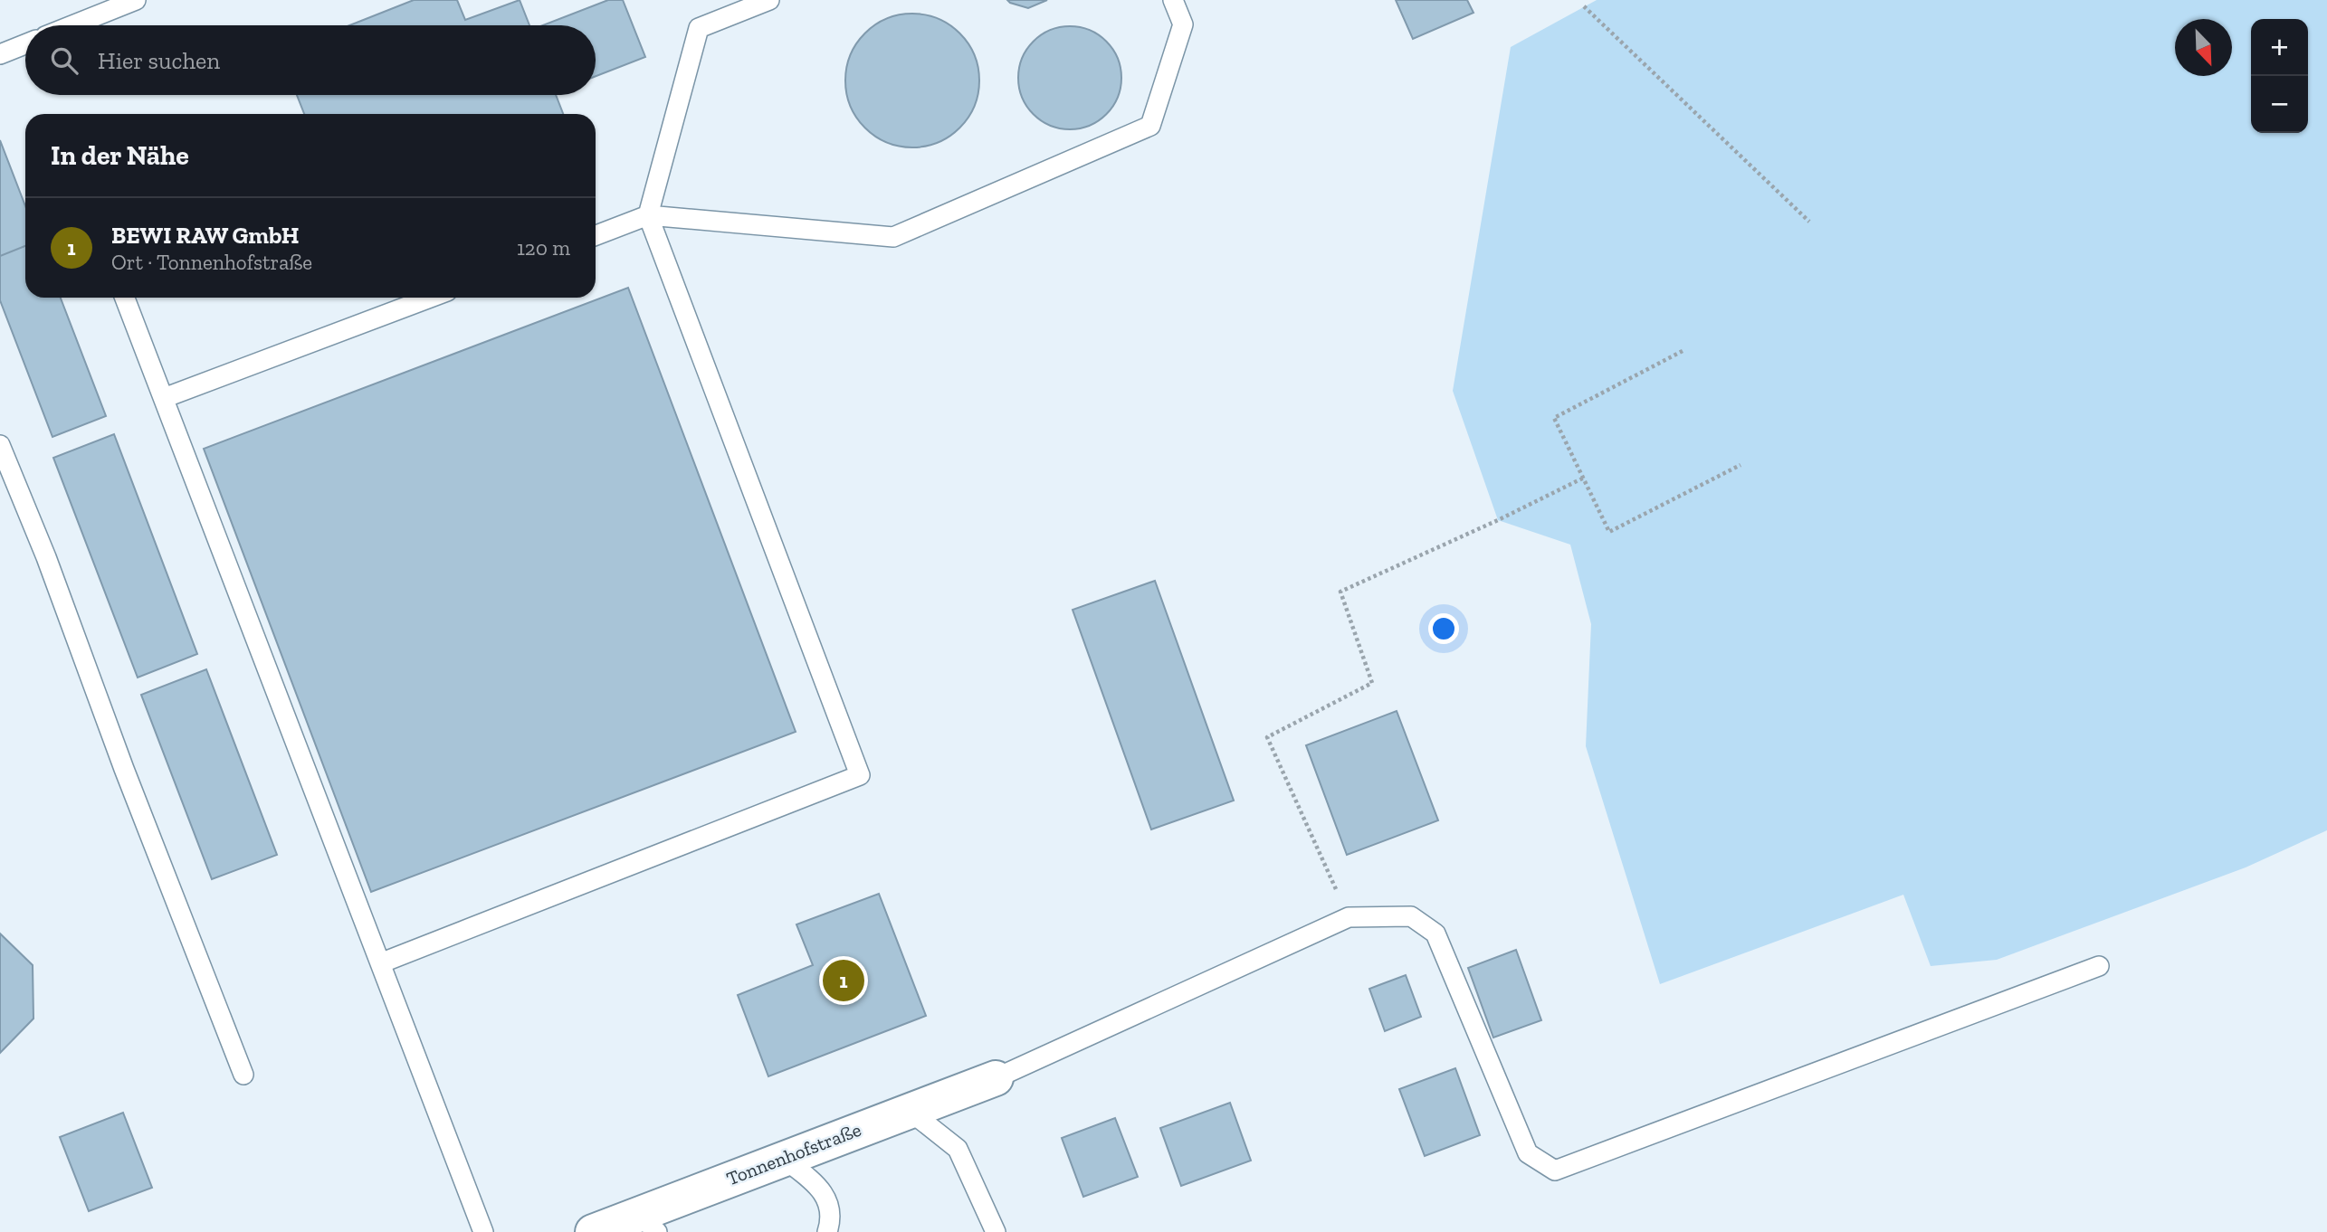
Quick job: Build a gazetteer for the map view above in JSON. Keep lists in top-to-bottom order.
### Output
{
  "streets": {
    "street": ["Tonnenhofstraße"]
  },
  "north": "bottom right",
  "page": {
    "map_buttons": ["+", "−"],
    "search": "Hier suchen",
    "heading": "In der Nähe",
    "list": [
      {
        "mark": "1",
        "name": "BEWI RAW GmbH",
        "note": "Ort · Tonnenhofstraße",
        "value": "120 m"
      }
    ],
    "pins": "1"
  }
}
